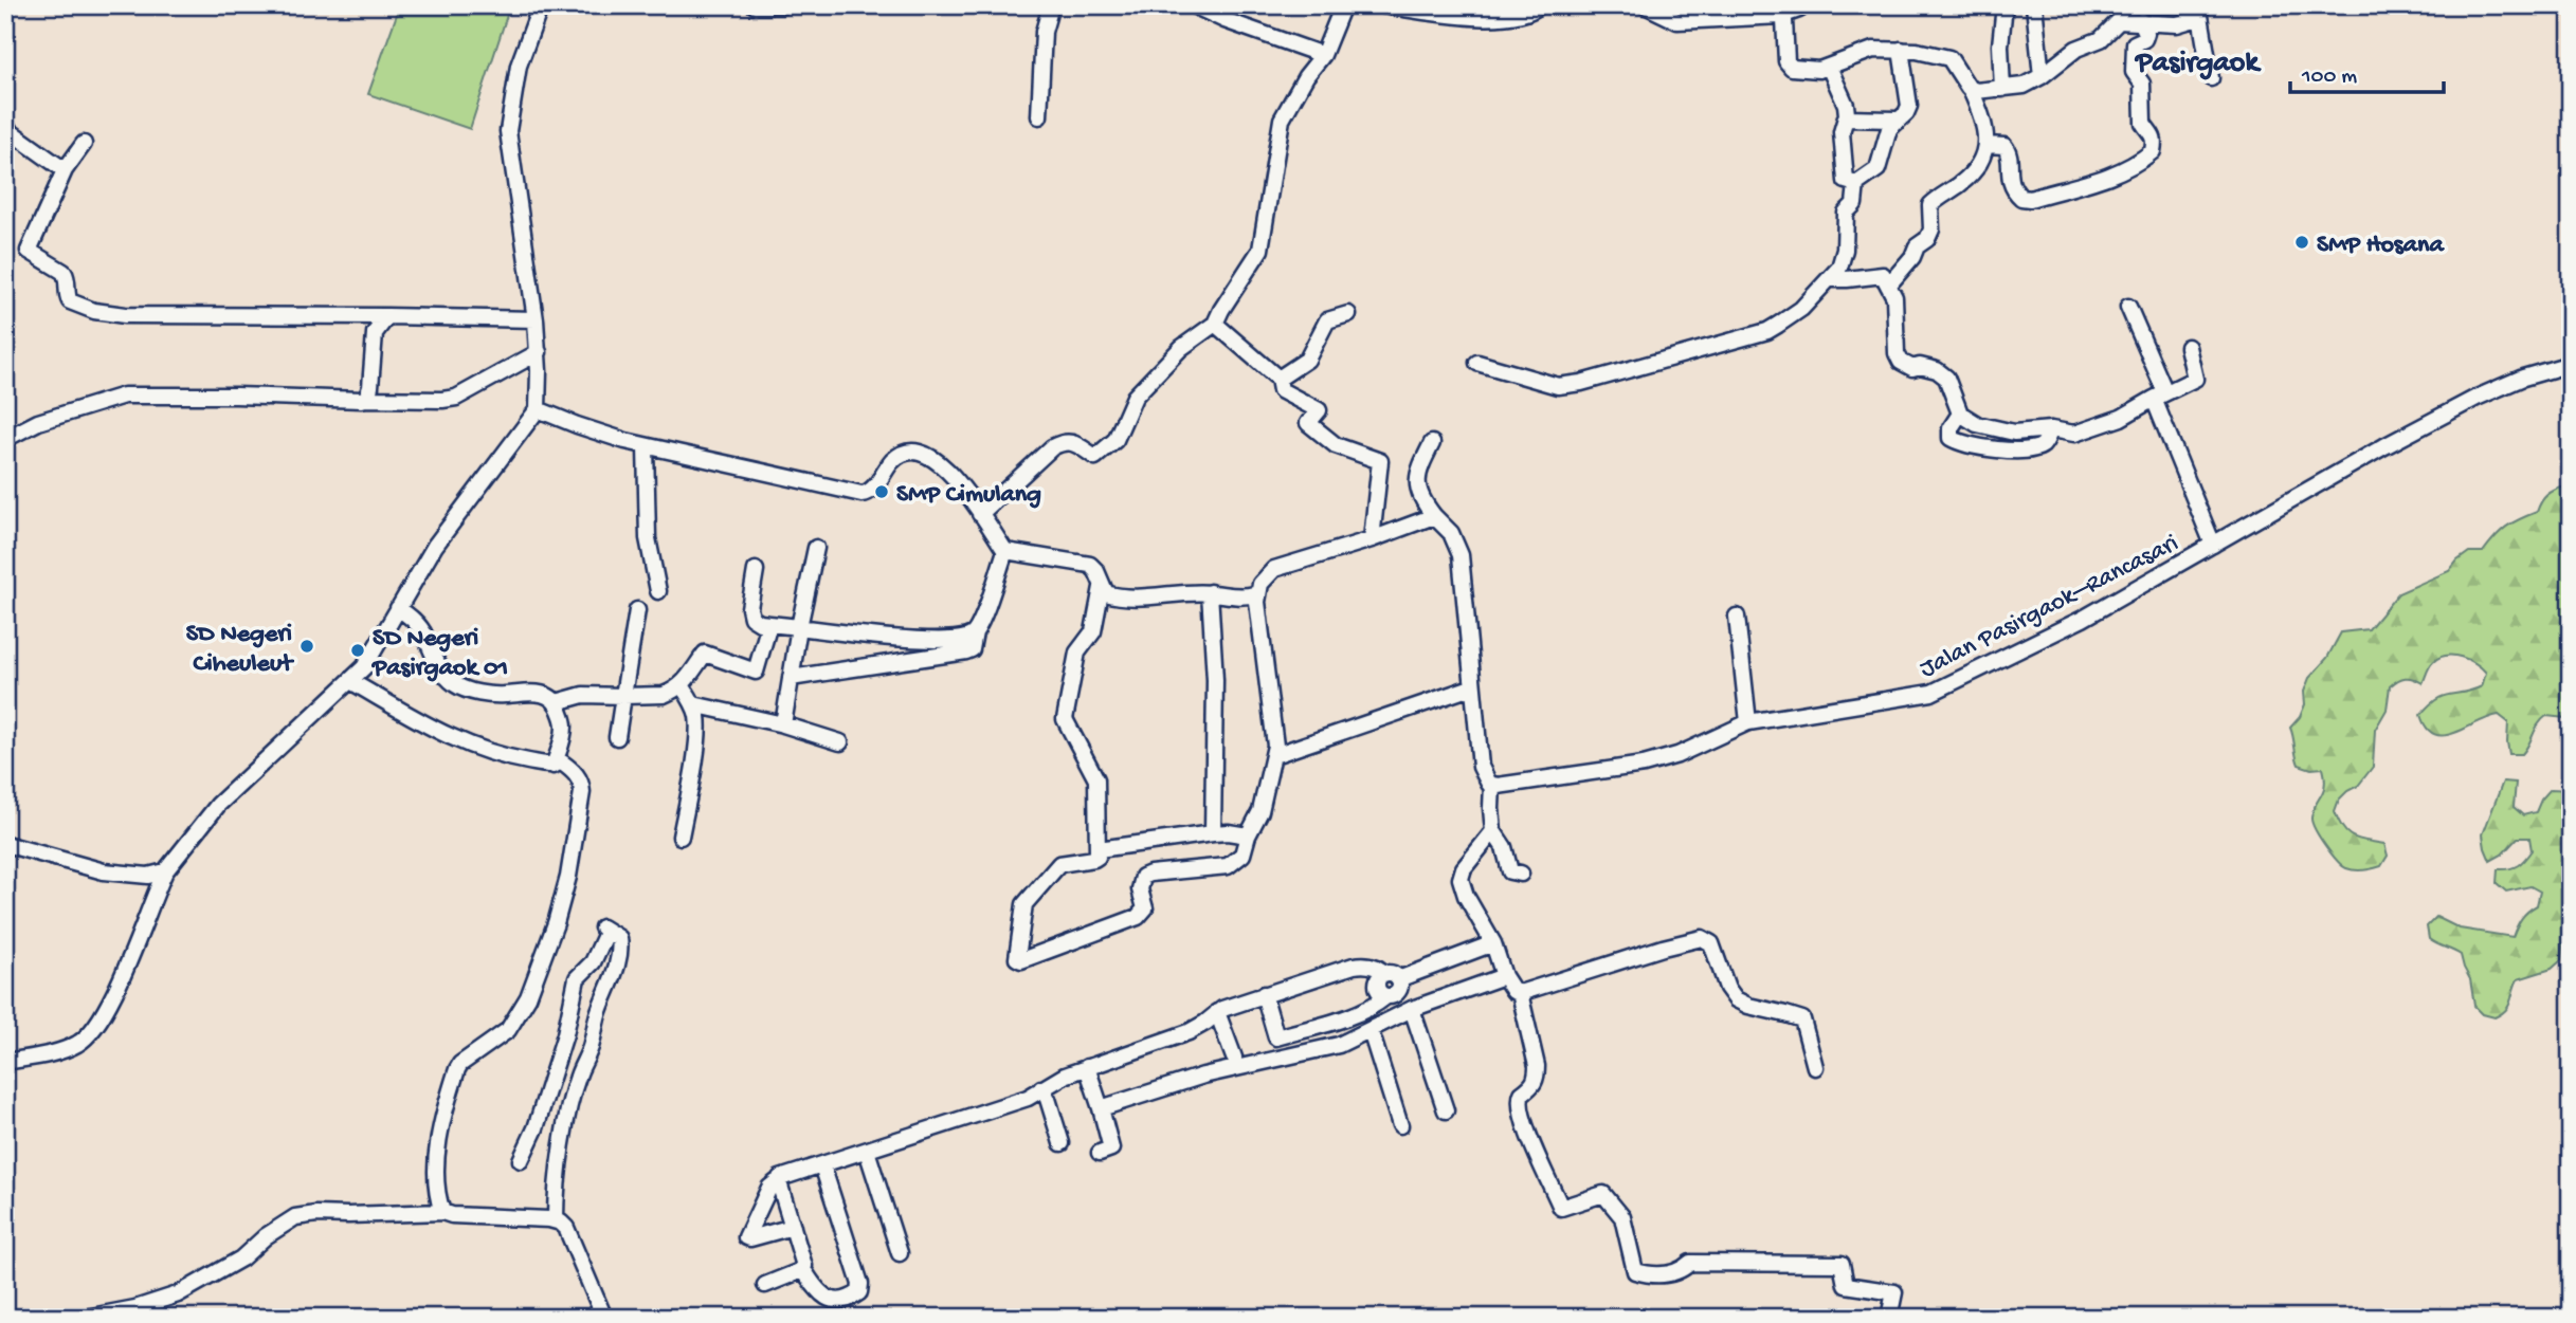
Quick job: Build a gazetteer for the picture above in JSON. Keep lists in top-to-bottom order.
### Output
{
  "streets": {
    "street": ["Jalan Pasirgaok–Rancasari"]
  },
  "districts": ["Pasirgaok"],
  "places": [
    "SMP Hosana",
    "SMP Cimulang",
    "SD Negeri Ciheuleut",
    "SD Negeri Pasirgaok 01"
  ],
  "scale_bar": "100 m"
}
